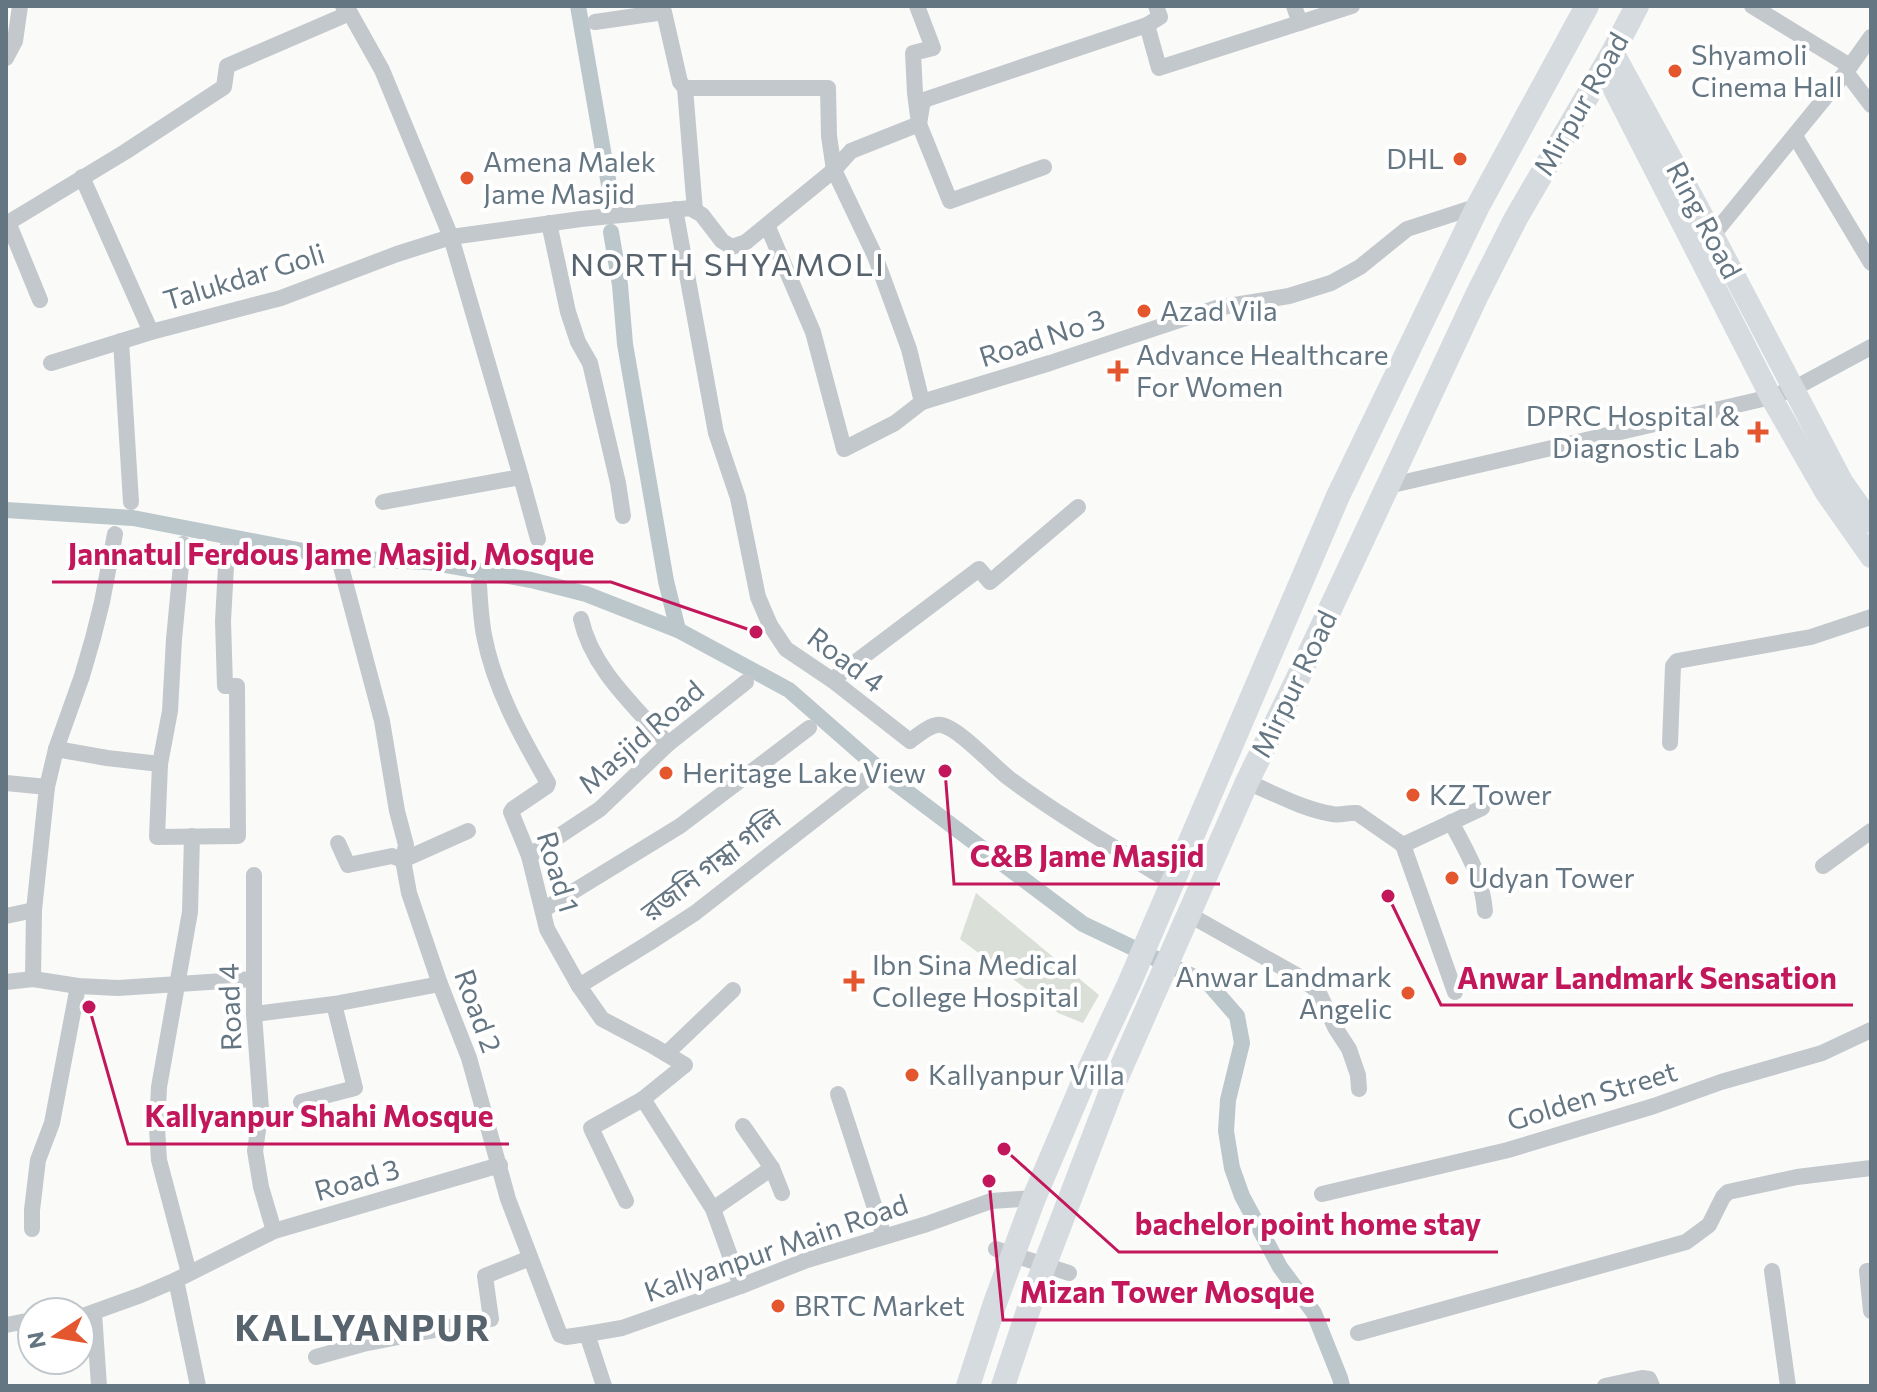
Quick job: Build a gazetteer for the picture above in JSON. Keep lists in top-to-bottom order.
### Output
{
  "streets": {
    "highway": ["Mirpur Road"],
    "main road": ["Ring Road"],
    "street": [
      "Talukdar Goli",
      "Road No 3",
      "Road 4",
      "Masjid Road",
      "রজনি গন্ধা গলি",
      "Road 1",
      "Road 2",
      "Golden Street",
      "Road 3",
      "Kallyanpur Main Road"
    ]
  },
  "crossings": [
    ["Mirpur Road", "Ring Road"],
    ["Mirpur Road", "Road No 3"],
    ["Mirpur Road", "Road 4"],
    ["Mirpur Road", "Kallyanpur Main Road"],
    ["Talukdar Goli", "Road 4"],
    ["Road 4", "Road 3"],
    ["Masjid Road", "Road 1"],
    ["রজনি গন্ধা গলি", "Road 1"],
    ["Road 2", "Road 3"],
    ["Road 2", "Kallyanpur Main Road"]
  ],
  "districts": ["NORTH SHYAMOLI", "KALLYANPUR"],
  "places": {
    "other": [
      "Shyamoli Cinema Hall",
      "DHL",
      "Amena Malek Jame Masjid",
      "Azad Vila",
      "Jannatul Ferdous Jame Masjid, Mosque",
      "C&B Jame Masjid",
      "Heritage Lake View",
      "KZ Tower",
      "Udyan Tower",
      "Anwar Landmark Sensation",
      "Anwar Landmark Angelic",
      "Kallyanpur Shahi Mosque",
      "Kallyanpur Villa",
      "bachelor point home stay",
      "Mizan Tower Mosque",
      "BRTC Market"
    ],
    "health": ["Advance Healthcare For Women", "DPRC Hospital & Diagnostic Lab", "Ibn Sina Medical College Hospital"]
  },
  "north": "left"
}
